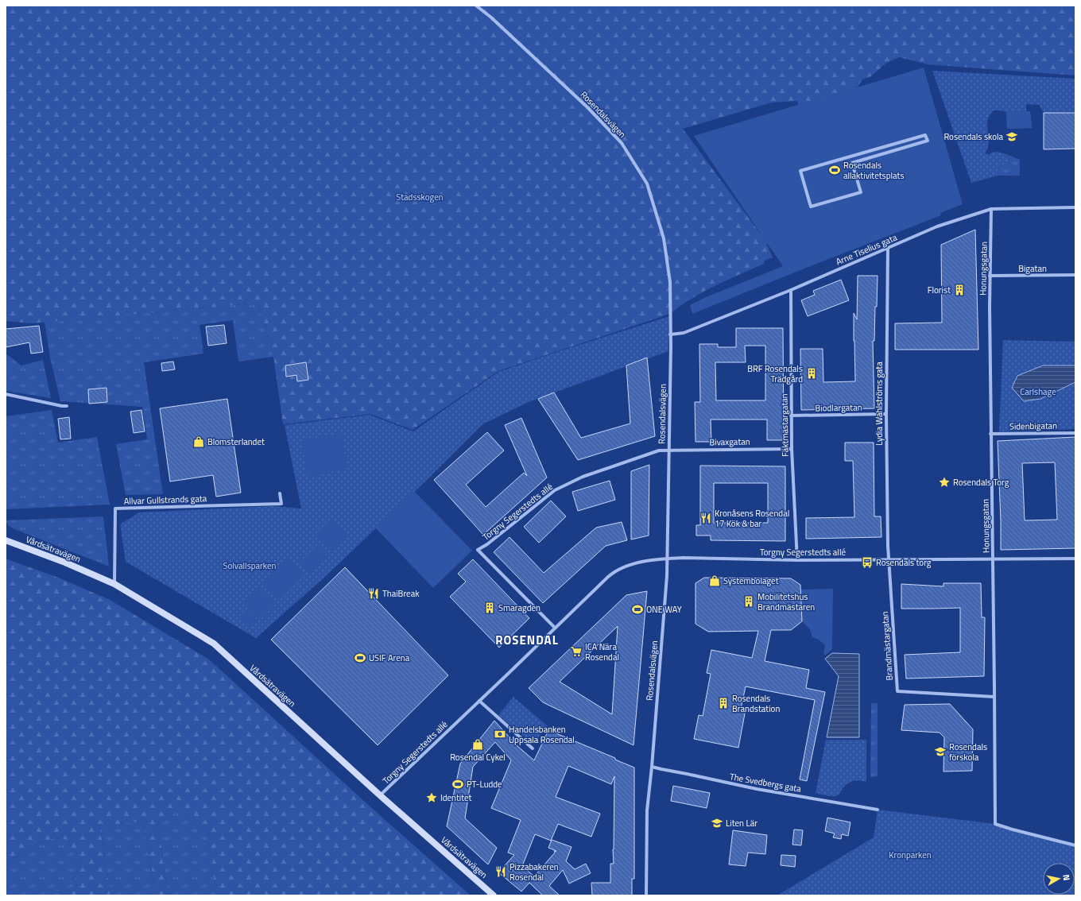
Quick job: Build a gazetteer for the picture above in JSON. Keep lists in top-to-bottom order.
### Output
{
  "streets": {
    "main road": ["Vårdsätravägen"],
    "street": [
      "Rosendalsvägen",
      "Arne Tiselius gata",
      "Honungsgatan",
      "Bigatan",
      "Lydia Wahlströms gata",
      "Biodlargatan",
      "Fäktmästargatan",
      "Sidenbigatan",
      "Bivaxgatan",
      "Allvar Gullstrands gata",
      "Torgny Segerstedts allé",
      "Brandmästargatan",
      "The Svedbergs gata"
    ]
  },
  "crossings": [
    ["Rosendalsvägen", "Arne Tiselius gata"],
    ["Rosendalsvägen", "Bivaxgatan"],
    ["Rosendalsvägen", "Torgny Segerstedts allé"],
    ["Rosendalsvägen", "The Svedbergs gata"],
    ["Arne Tiselius gata", "Honungsgatan"],
    ["Arne Tiselius gata", "Lydia Wahlströms gata"],
    ["Arne Tiselius gata", "Fäktmästargatan"],
    ["Honungsgatan", "Bigatan"],
    ["Honungsgatan", "Sidenbigatan"],
    ["Honungsgatan", "Torgny Segerstedts allé"],
    ["Honungsgatan", "Brandmästargatan"],
    ["Lydia Wahlströms gata", "Biodlargatan"],
    ["Lydia Wahlströms gata", "Torgny Segerstedts allé"],
    ["Lydia Wahlströms gata", "Brandmästargatan"],
    ["Biodlargatan", "Fäktmästargatan"],
    ["Fäktmästargatan", "Bivaxgatan"],
    ["Fäktmästargatan", "Torgny Segerstedts allé"],
    ["Bivaxgatan", "Torgny Segerstedts allé"],
    ["Allvar Gullstrands gata", "Vårdsätravägen"],
    ["Torgny Segerstedts allé", "Vårdsätravägen"],
    ["Torgny Segerstedts allé", "Brandmästargatan"]
  ],
  "districts": ["ROSENDAL"],
  "parks": [
    "Stadsskogen",
    "Carlshage",
    "Solvallsparken",
    "Kronparken"
  ],
  "places": {
    "school or university": ["Rosendals skola", "Rosendals förskola", "Liten Lär"],
    "sports": [
      "Rosendals allaktivitetsplats",
      "ONE WAY",
      "USIF Arena",
      "PT-Ludde"
    ],
    "building": [
      "Florist",
      "BRF Rosendals Trädgård",
      "Mobilitetshus Brandmästaren",
      "Smaragden",
      "Rosendals Brandstation"
    ],
    "shop": ["Blomsterlandet", "Systembolaget", "Rosendal Cykel"],
    "place": ["Rosendals Torg", "Identitet"],
    "restaurant": ["Kronåsens Rosendal 17 Kök & bar", "ThaiBreak", "Pizzabakeren Rosendal"],
    "bus stop": ["Rosendals torg"],
    "supermarket": ["ICA Nära Rosendal"],
    "bank": ["Handelsbanken Uppsala Rosendal"]
  },
  "north": "right"
}
